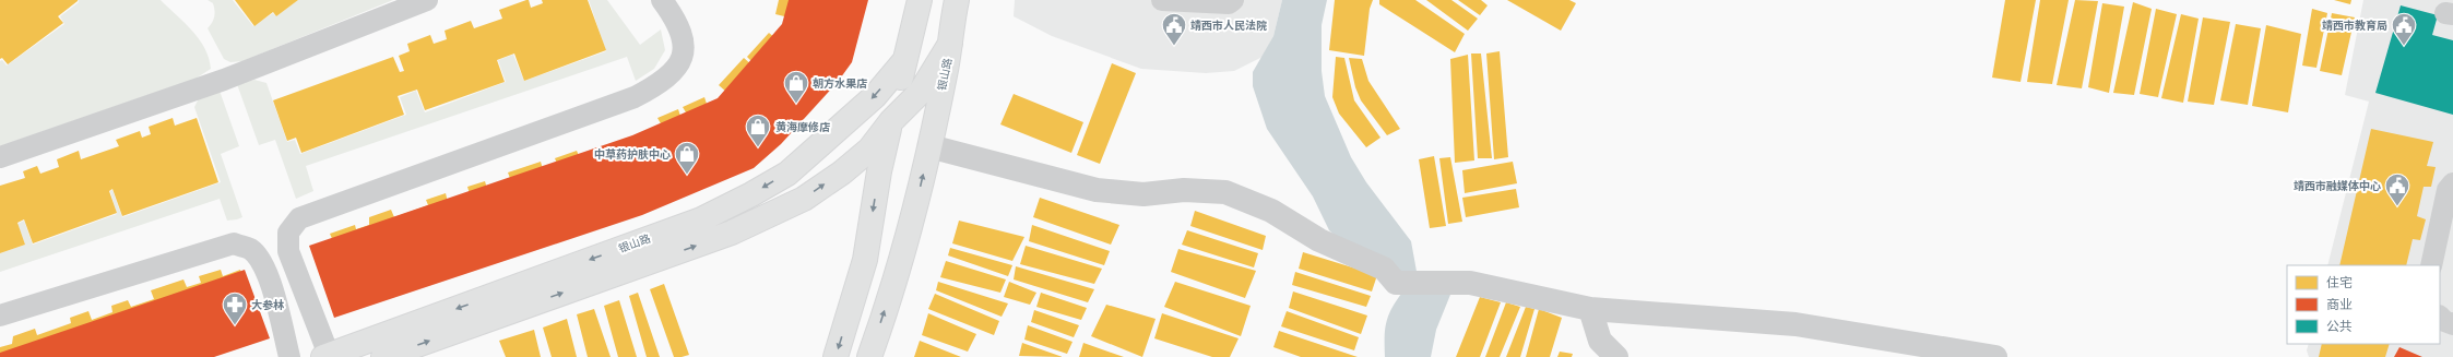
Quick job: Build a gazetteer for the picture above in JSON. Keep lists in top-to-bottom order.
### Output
{
  "streets": {
    "main road": ["银山路"]
  },
  "places": {
    "public building": ["靖西市人民法院", "靖西市教育局", "靖西市融媒体中心"],
    "shop": ["朝方水果店", "黄海摩修店", "中草药护肤中心"],
    "pharmacy": ["大参林"]
  },
  "legend": ["住宅", "商业", "公共"]
}
